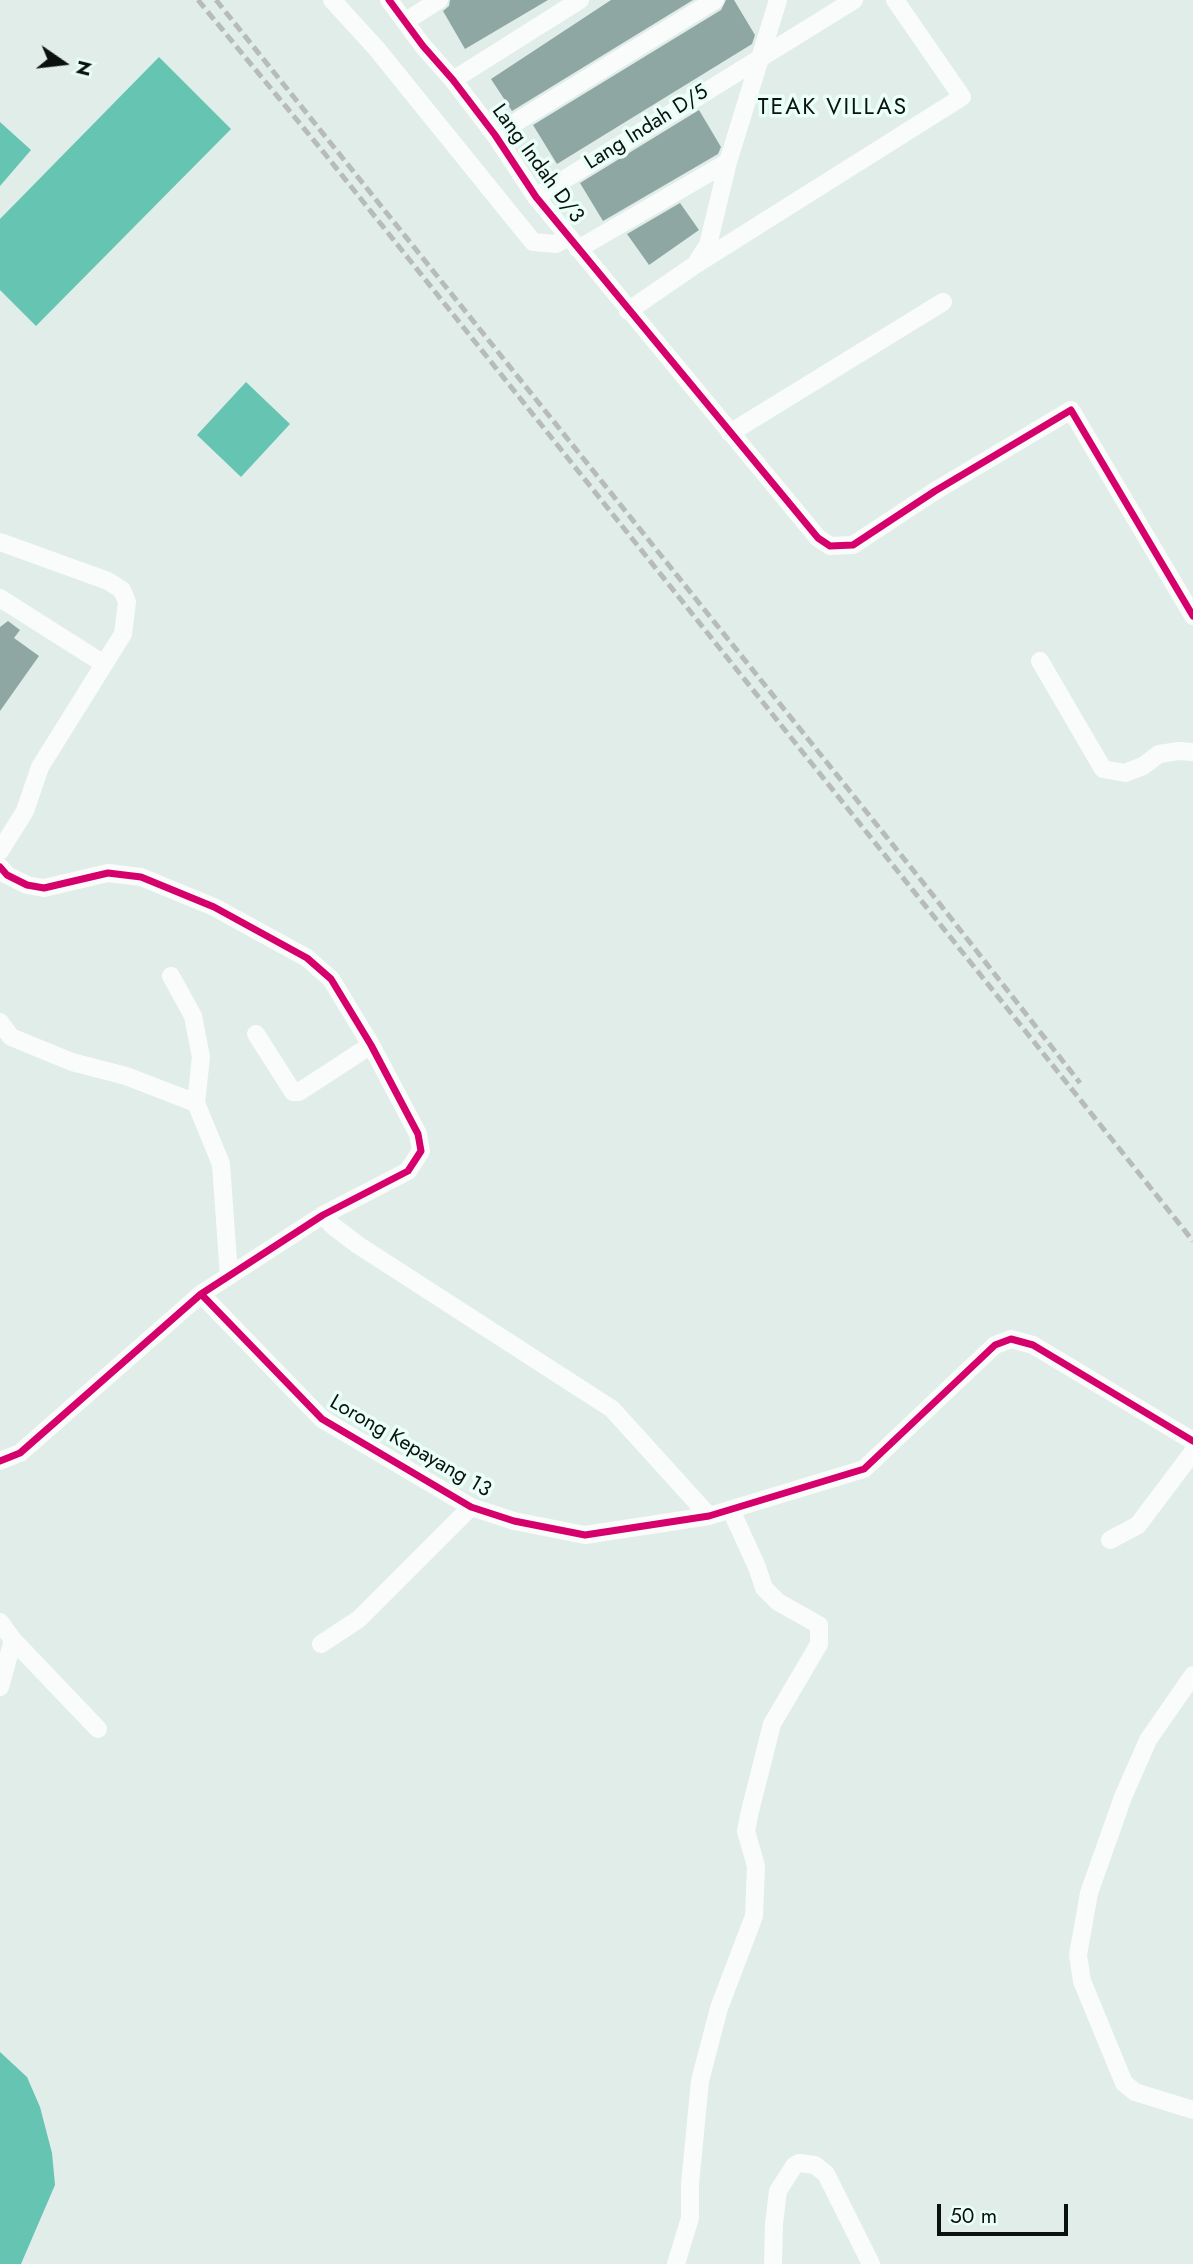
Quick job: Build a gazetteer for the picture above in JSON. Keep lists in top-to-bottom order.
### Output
{
  "streets": {
    "street": ["Lang Indah D/5", "Lang Indah D/3", "Lorong Kepayang 13"]
  },
  "crossings": [
    ["Lang Indah D/5", "Lang Indah D/3"]
  ],
  "districts": ["TEAK VILLAS"],
  "scale_bar": "50 m",
  "north": "right"
}
